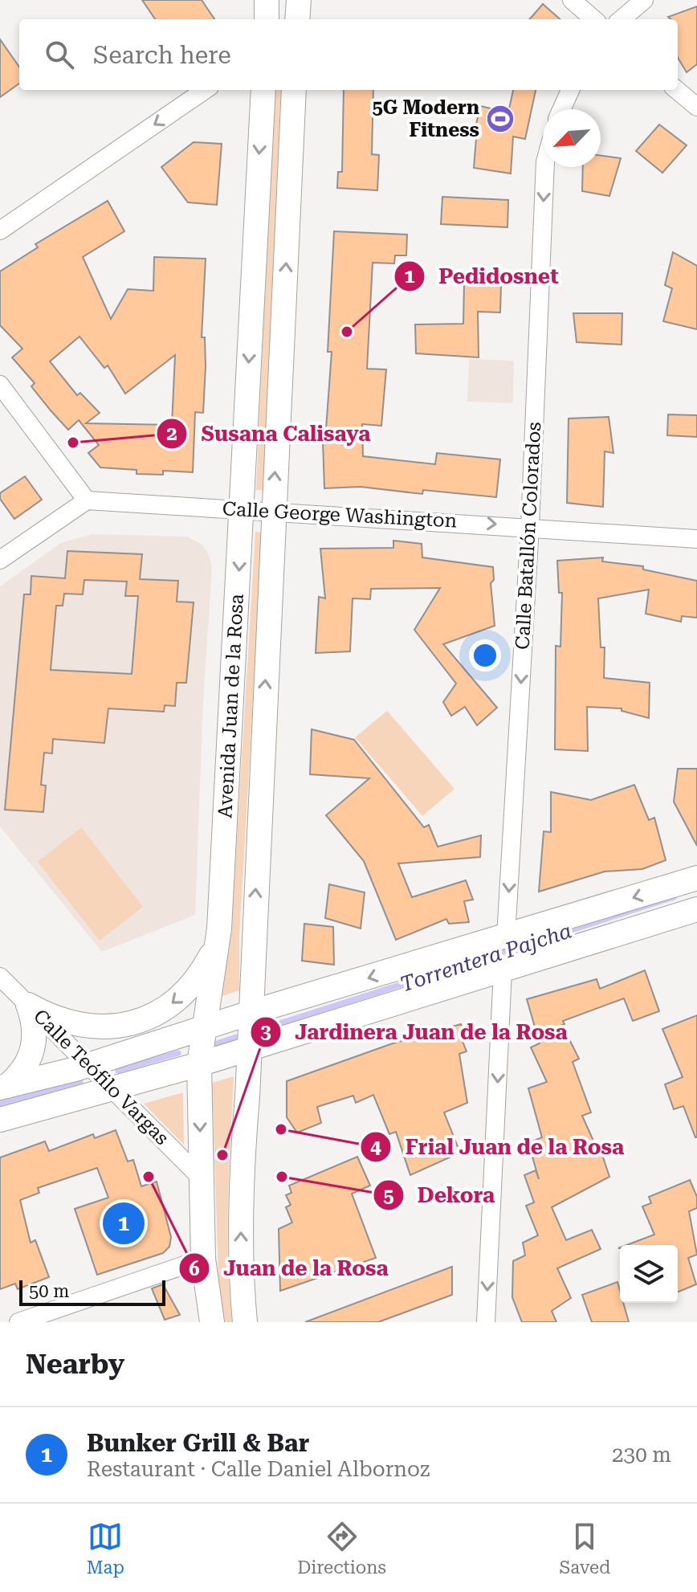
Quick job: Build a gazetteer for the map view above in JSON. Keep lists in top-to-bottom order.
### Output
{
  "streets": {
    "main road": ["Avenida Juan de la Rosa"],
    "street": ["Calle George Washington", "Calle Batallón Colorados", "Calle Teófilo Vargas"]
  },
  "crossings": [
    ["Calle George Washington", "Calle Batallón Colorados"],
    ["Calle George Washington", "Avenida Juan de la Rosa"],
    ["Avenida Juan de la Rosa", "Calle Teófilo Vargas"]
  ],
  "one_way": ["Calle George Washington", "Calle Batallón Colorados"],
  "water": ["Torrentera Pajcha"],
  "places": {
    "sports": ["5G Modern Fitness"],
    "other": [
      "Pedidosnet",
      "Susana Calisaya",
      "Frial Juan de la Rosa",
      "Jardinera Juan de la Rosa",
      "Juan de la Rosa",
      "Dekora"
    ]
  },
  "scale_bar": "50 m",
  "north": "bottom left",
  "page": {
    "search": "Search here",
    "pins": "1",
    "scale": "50 m",
    "heading": "Nearby",
    "list": [
      {
        "mark": "1",
        "name": "Bunker Grill & Bar",
        "note": "Restaurant · Calle Daniel Albornoz",
        "value": "230 m"
      }
    ],
    "nav": ["Map", "Directions", "Saved"]
  }
}
